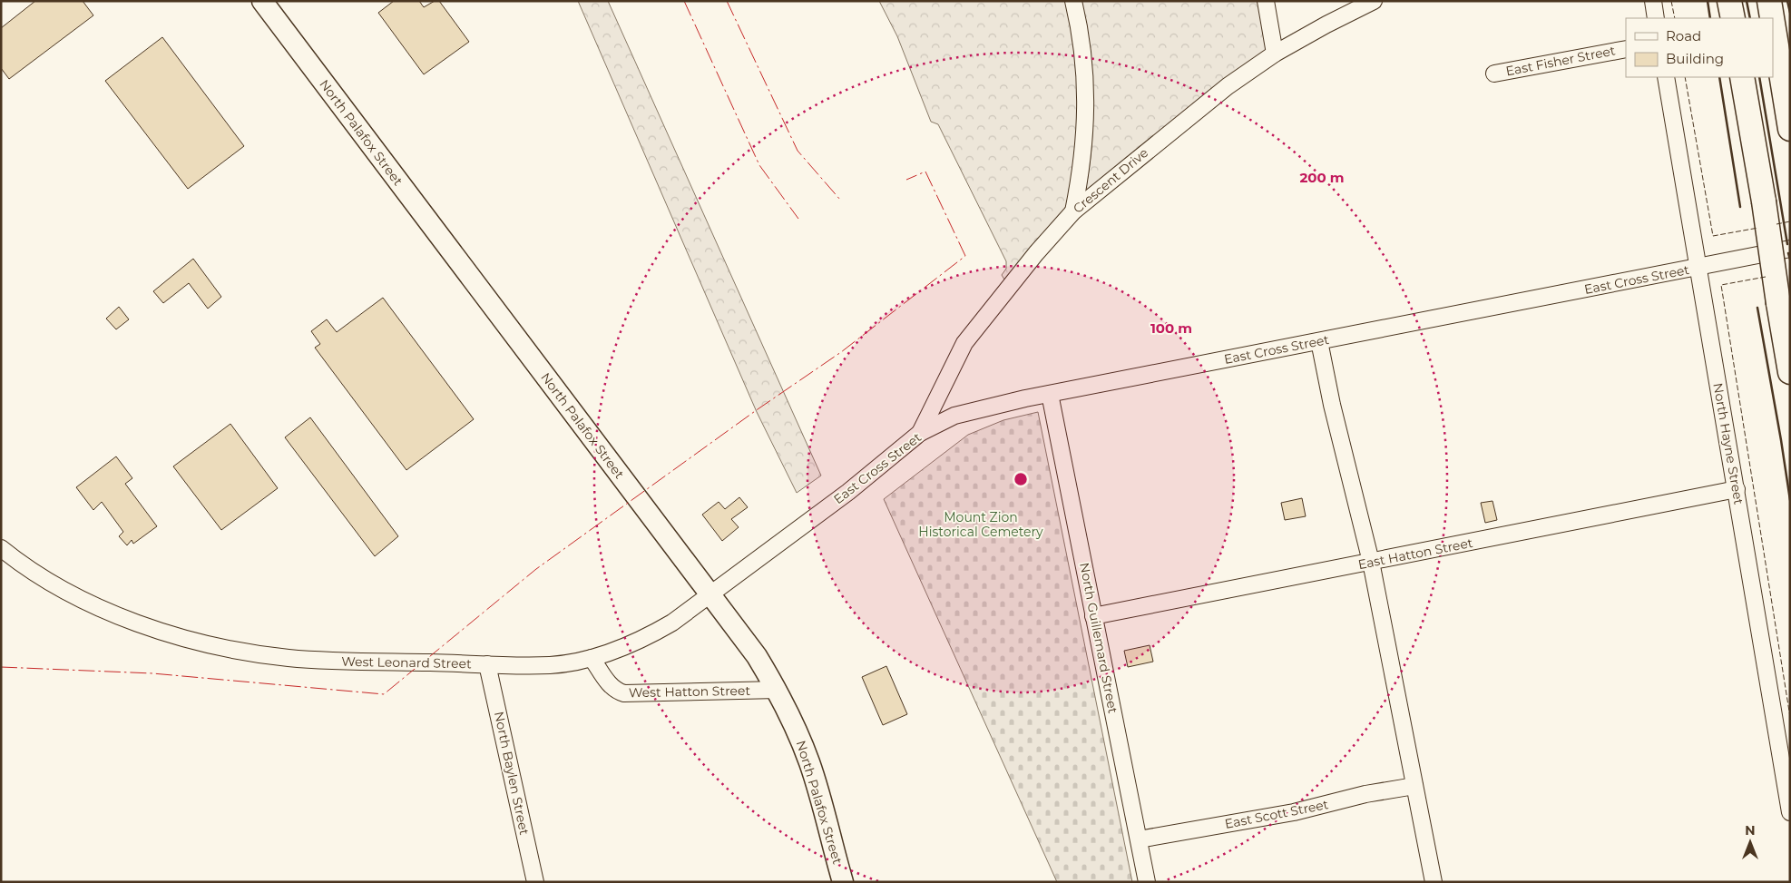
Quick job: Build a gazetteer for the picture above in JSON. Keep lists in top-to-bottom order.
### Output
{
  "streets": {
    "main road": ["North Palafox Street"],
    "street": [
      "East Fisher Street",
      "Crescent Drive",
      "East Cross Street",
      "North Hayne Street",
      "East Hatton Street",
      "North Guillemard Street",
      "West Leonard Street",
      "West Hatton Street",
      "North Baylen Street",
      "East Scott Street"
    ]
  },
  "crossings": [
    ["North Palafox Street", "West Leonard Street"],
    ["North Palafox Street", "West Hatton Street"],
    ["Crescent Drive", "East Cross Street"],
    ["East Cross Street", "North Hayne Street"],
    ["East Cross Street", "North Guillemard Street"],
    ["East Cross Street", "West Leonard Street"],
    ["North Hayne Street", "East Hatton Street"],
    ["East Hatton Street", "North Guillemard Street"],
    ["North Guillemard Street", "East Scott Street"],
    ["West Leonard Street", "West Hatton Street"],
    ["West Leonard Street", "North Baylen Street"]
  ],
  "parks": ["Mount Zion Historical Cemetery"],
  "legend": ["Road", "Building"],
  "north": "top",
  "rings": ["200 m", "100 m"]
}
